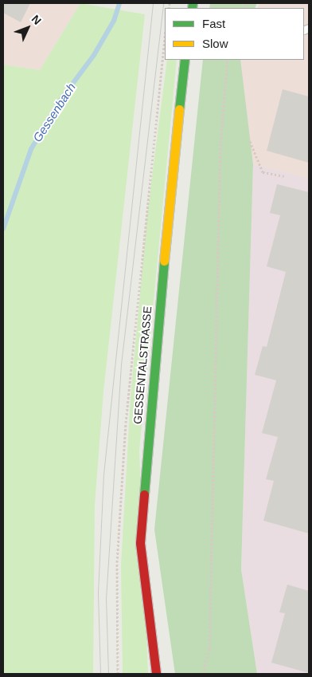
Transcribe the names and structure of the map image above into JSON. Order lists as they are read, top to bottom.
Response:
{
  "streets": {
    "main road": ["GESSENTALSTRASSE"]
  },
  "water": ["Gessenbach"],
  "legend": ["Fast", "Slow"],
  "north": "top right"
}
